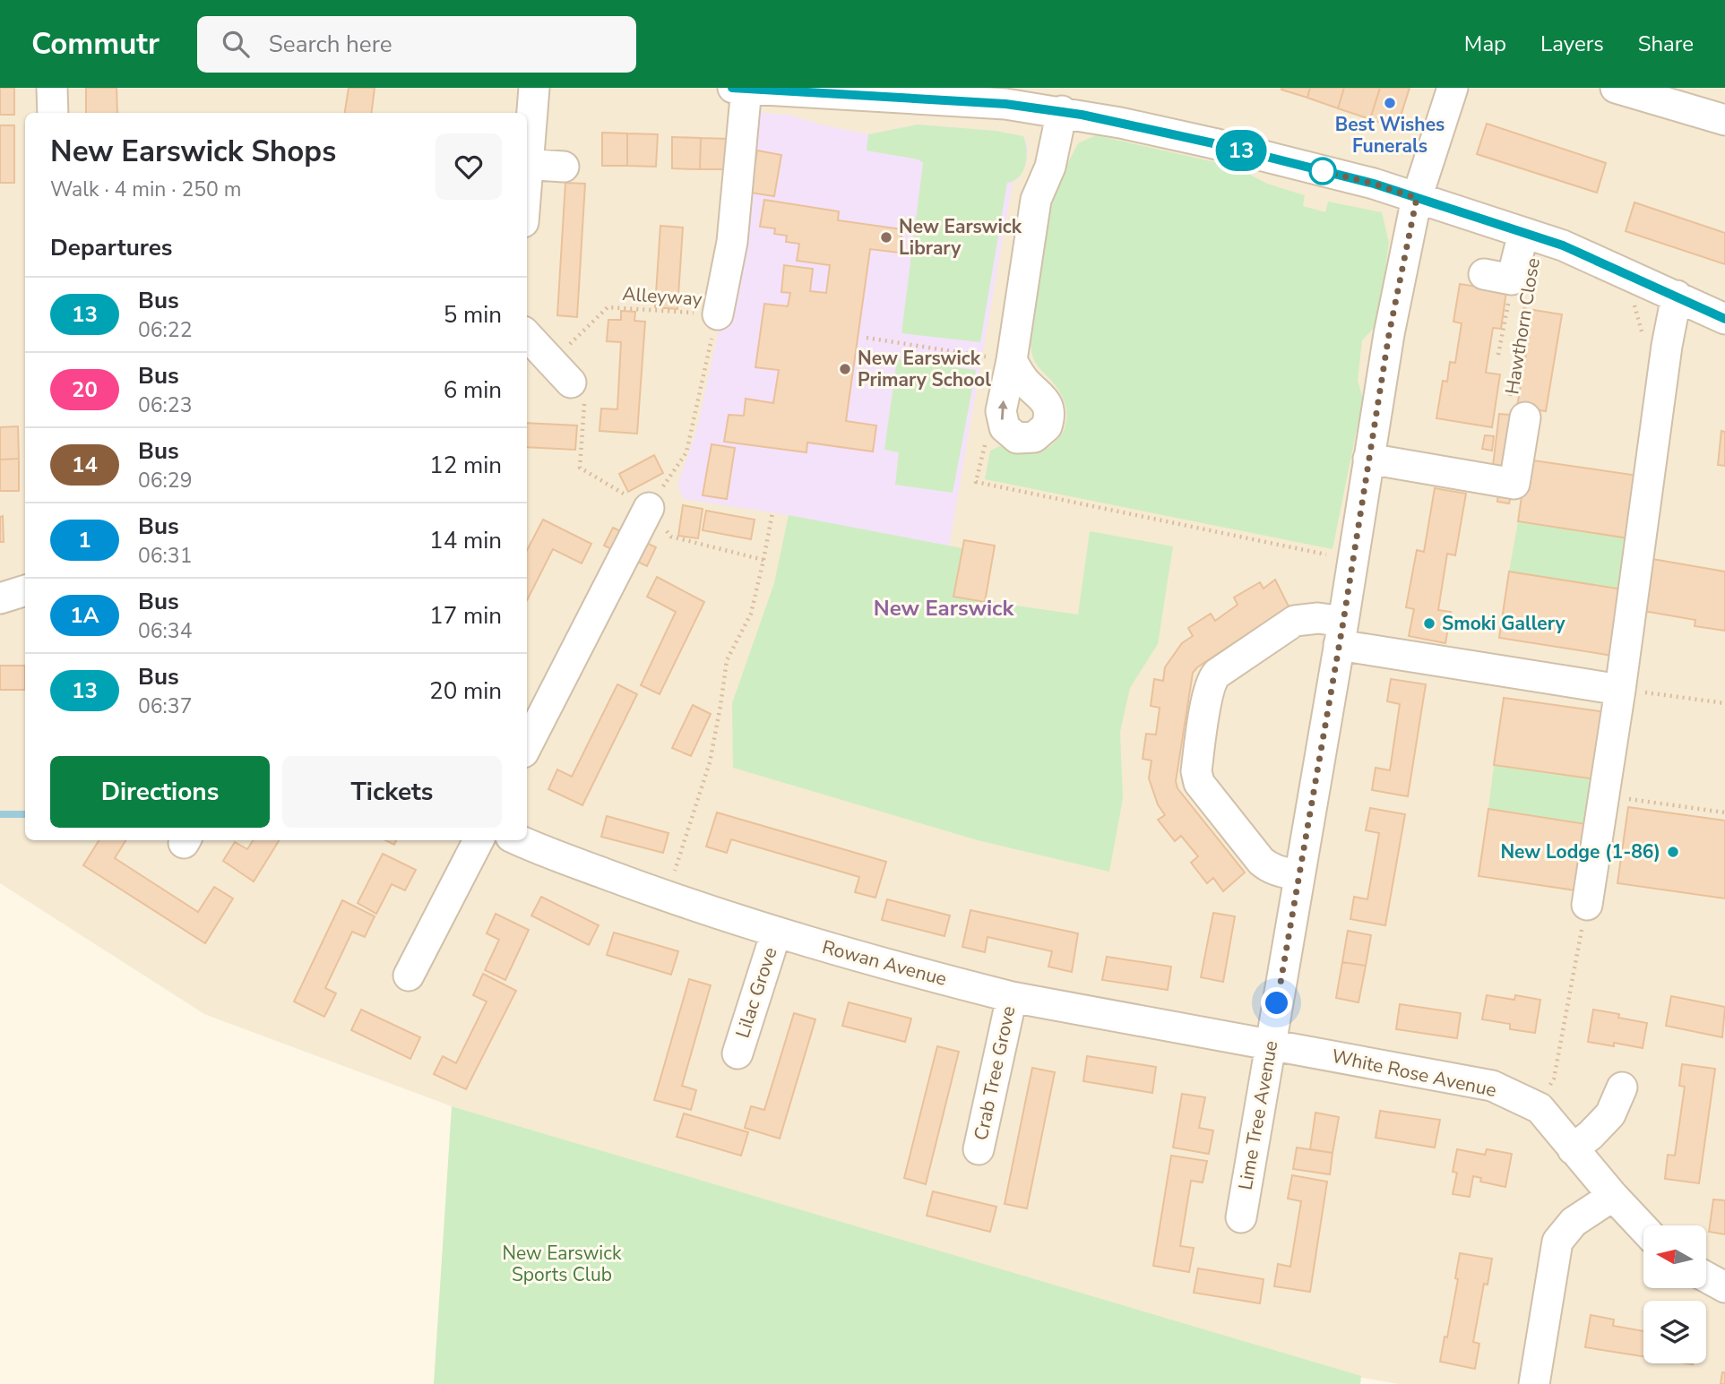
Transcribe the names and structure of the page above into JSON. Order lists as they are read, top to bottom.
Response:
{
  "streets": {
    "street": [
      "Hawthorn Close",
      "Rowan Avenue",
      "Lilac Grove",
      "Crab Tree Grove",
      "White Rose Avenue",
      "Lime Tree Avenue"
    ],
    "path": ["Alleyway"]
  },
  "crossings": [
    ["Hawthorn Close", "Lime Tree Avenue"],
    ["Rowan Avenue", "Lilac Grove"],
    ["Rowan Avenue", "Crab Tree Grove"],
    ["Rowan Avenue", "White Rose Avenue"],
    ["Rowan Avenue", "Lime Tree Avenue"],
    ["White Rose Avenue", "Lime Tree Avenue"]
  ],
  "districts": ["New Earswick"],
  "parks": ["New Earswick Sports Club"],
  "places": [
    "Best Wishes Funerals",
    "New Earswick Library",
    "New Earswick Primary School",
    "Smoki Gallery",
    "New Lodge (1-86)"
  ],
  "lines": ["bus line 13"],
  "north": "left",
  "page": {
    "header": "Commutr",
    "search": "Search here",
    "nav": ["Map", "Layers", "Share"],
    "on_map": "13",
    "heading": [
      ["New Earswick Shops", "Walk · 4 min · 250 m"],
      "Departures"
    ],
    "list": [
      {
        "mark": "13",
        "name": "Bus",
        "note": "06:22",
        "value": "5 min"
      },
      {
        "mark": "20",
        "name": "Bus",
        "note": "06:23",
        "value": "6 min"
      },
      {
        "mark": "14",
        "name": "Bus",
        "note": "06:29",
        "value": "12 min"
      },
      {
        "mark": "1",
        "name": "Bus",
        "note": "06:31",
        "value": "14 min"
      },
      {
        "mark": "1A",
        "name": "Bus",
        "note": "06:34",
        "value": "17 min"
      },
      {
        "mark": "13",
        "name": "Bus",
        "note": "06:37",
        "value": "20 min"
      }
    ],
    "buttons": ["Directions", "Tickets"]
  }
}
